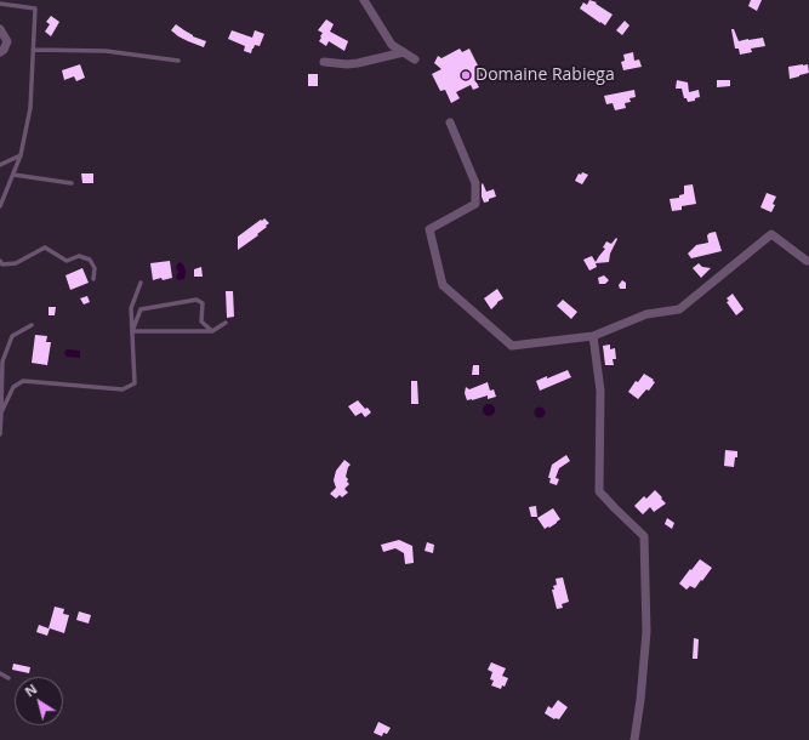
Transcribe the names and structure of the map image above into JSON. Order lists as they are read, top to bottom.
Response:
{
  "places": ["Domaine Rabiega"],
  "north": "top left"
}
